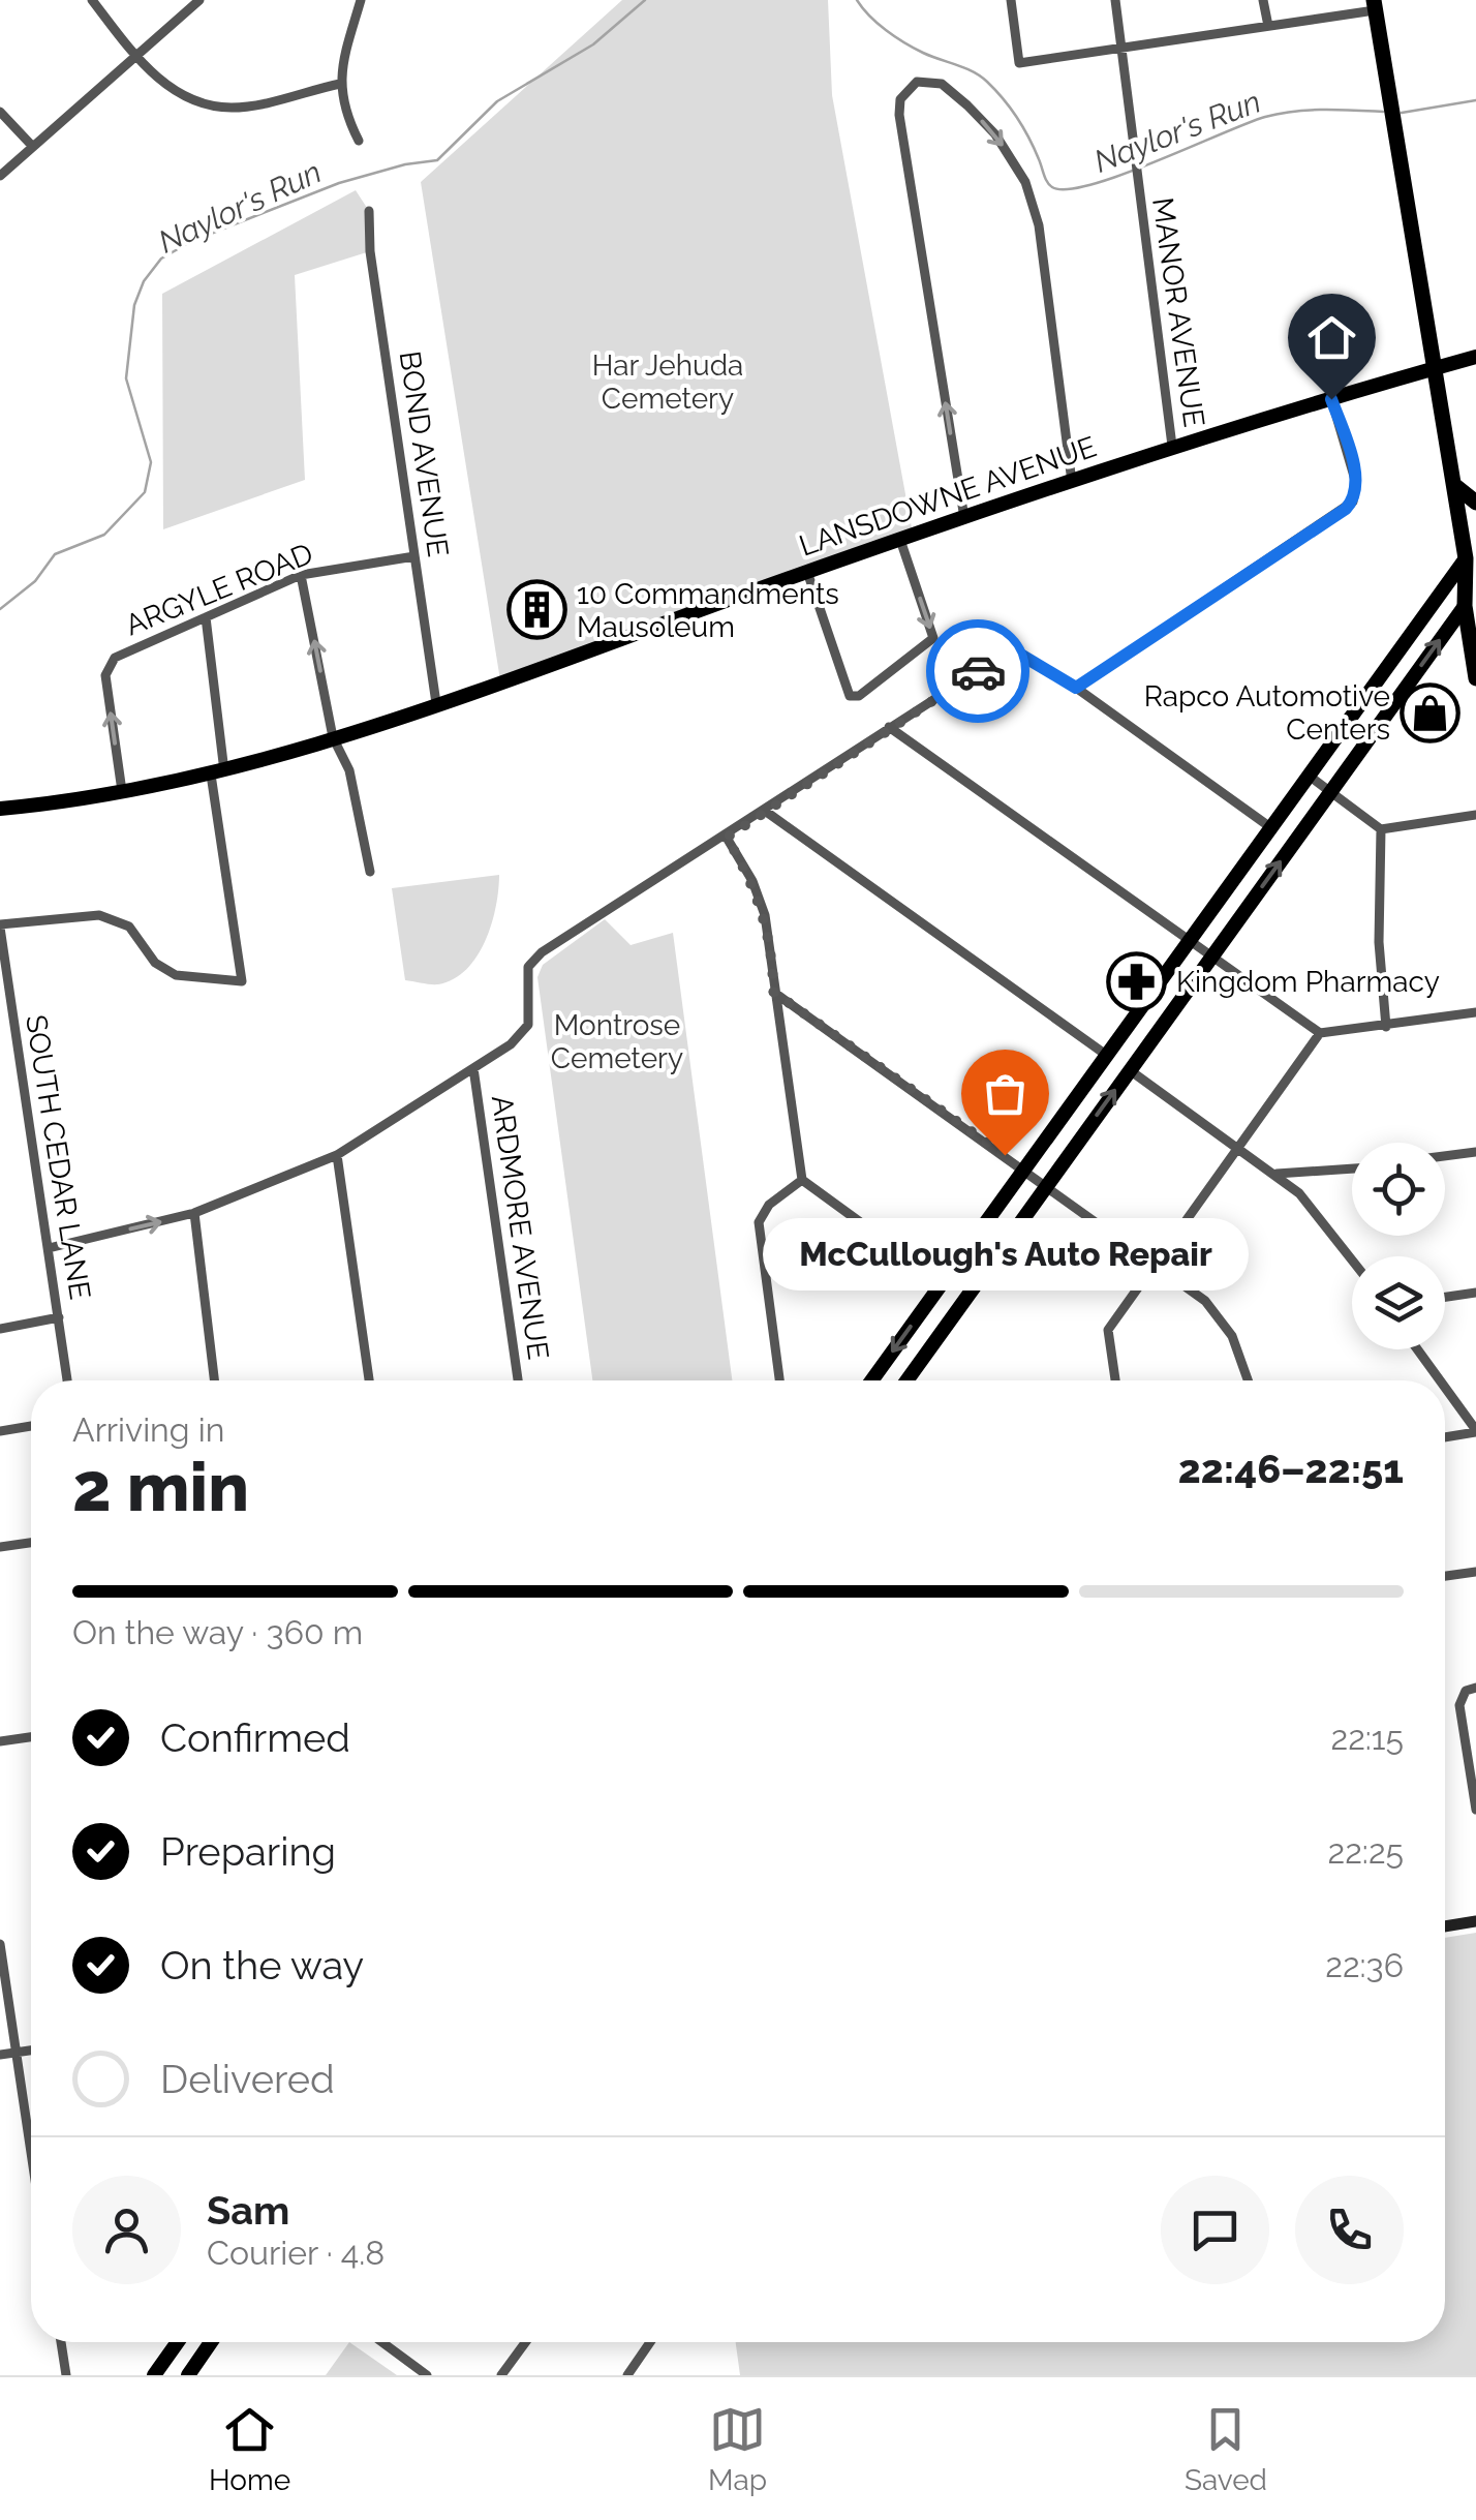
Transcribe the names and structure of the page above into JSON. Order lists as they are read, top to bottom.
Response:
{
  "streets": {
    "main road": ["LANSDOWNE AVENUE"],
    "street": [
      "MANOR AVENUE",
      "BOND AVENUE",
      "ARGYLE ROAD",
      "SOUTH CEDAR LANE",
      "ARDMORE AVENUE"
    ]
  },
  "crossings": [
    ["MANOR AVENUE", "LANSDOWNE AVENUE"],
    ["BOND AVENUE", "LANSDOWNE AVENUE"],
    ["BOND AVENUE", "ARGYLE ROAD"],
    ["LANSDOWNE AVENUE", "ARGYLE ROAD"]
  ],
  "one_way": ["ARGYLE ROAD"],
  "water": ["Naylor's Run"],
  "parks": ["Har Jehuda Cemetery", "Montrose Cemetery"],
  "places": {
    "building": ["10 Commandments Mausoleum"],
    "shop": ["Rapco Automotive Centers"],
    "pharmacy": ["Kingdom Pharmacy"],
    "other": ["McCullough's Auto Repair"]
  },
  "page": {
    "bubble": "McCullough's Auto Repair",
    "heading": ["2 min", "Arriving in", "22:46–22:51"],
    "panel": ["Sam", "Courier · 4.8"],
    "bar": "On the way · 360 m",
    "list": [
      ["Confirmed", "22:15"],
      ["Preparing", "22:25"],
      ["On the way", "22:36"],
      "Delivered"
    ],
    "tabs": ["Home", "Map", "Saved"]
  }
}
